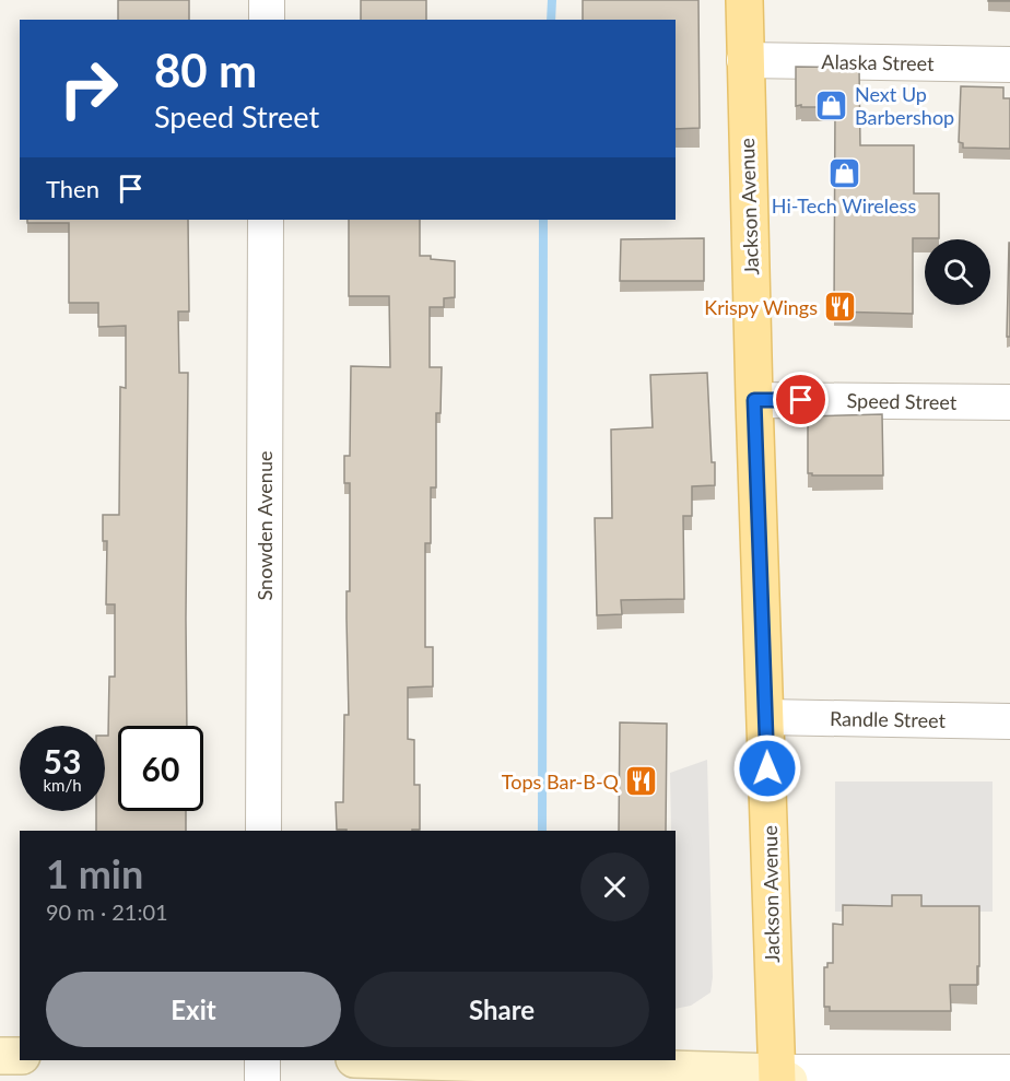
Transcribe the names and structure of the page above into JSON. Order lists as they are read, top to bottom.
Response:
{
  "streets": {
    "main road": ["Jackson Avenue"],
    "street": [
      "Alaska Street",
      "Speed Street",
      "Snowden Avenue",
      "Randle Street"
    ]
  },
  "crossings": [
    ["Alaska Street", "Jackson Avenue"],
    ["Jackson Avenue", "Speed Street"],
    ["Jackson Avenue", "Randle Street"]
  ],
  "places": {
    "shop": ["Next Up Barbershop", "Hi-Tech Wireless"],
    "restaurant": ["Krispy Wings", "Tops Bar-B-Q"]
  },
  "page": {
    "turn": ["80 m", "Speed Street"],
    "then": "Then",
    "speed": "53 km/h",
    "limit": "60",
    "heading": ["1 min", "90 m · 21:01"],
    "buttons": ["Exit", "Share"]
  }
}
